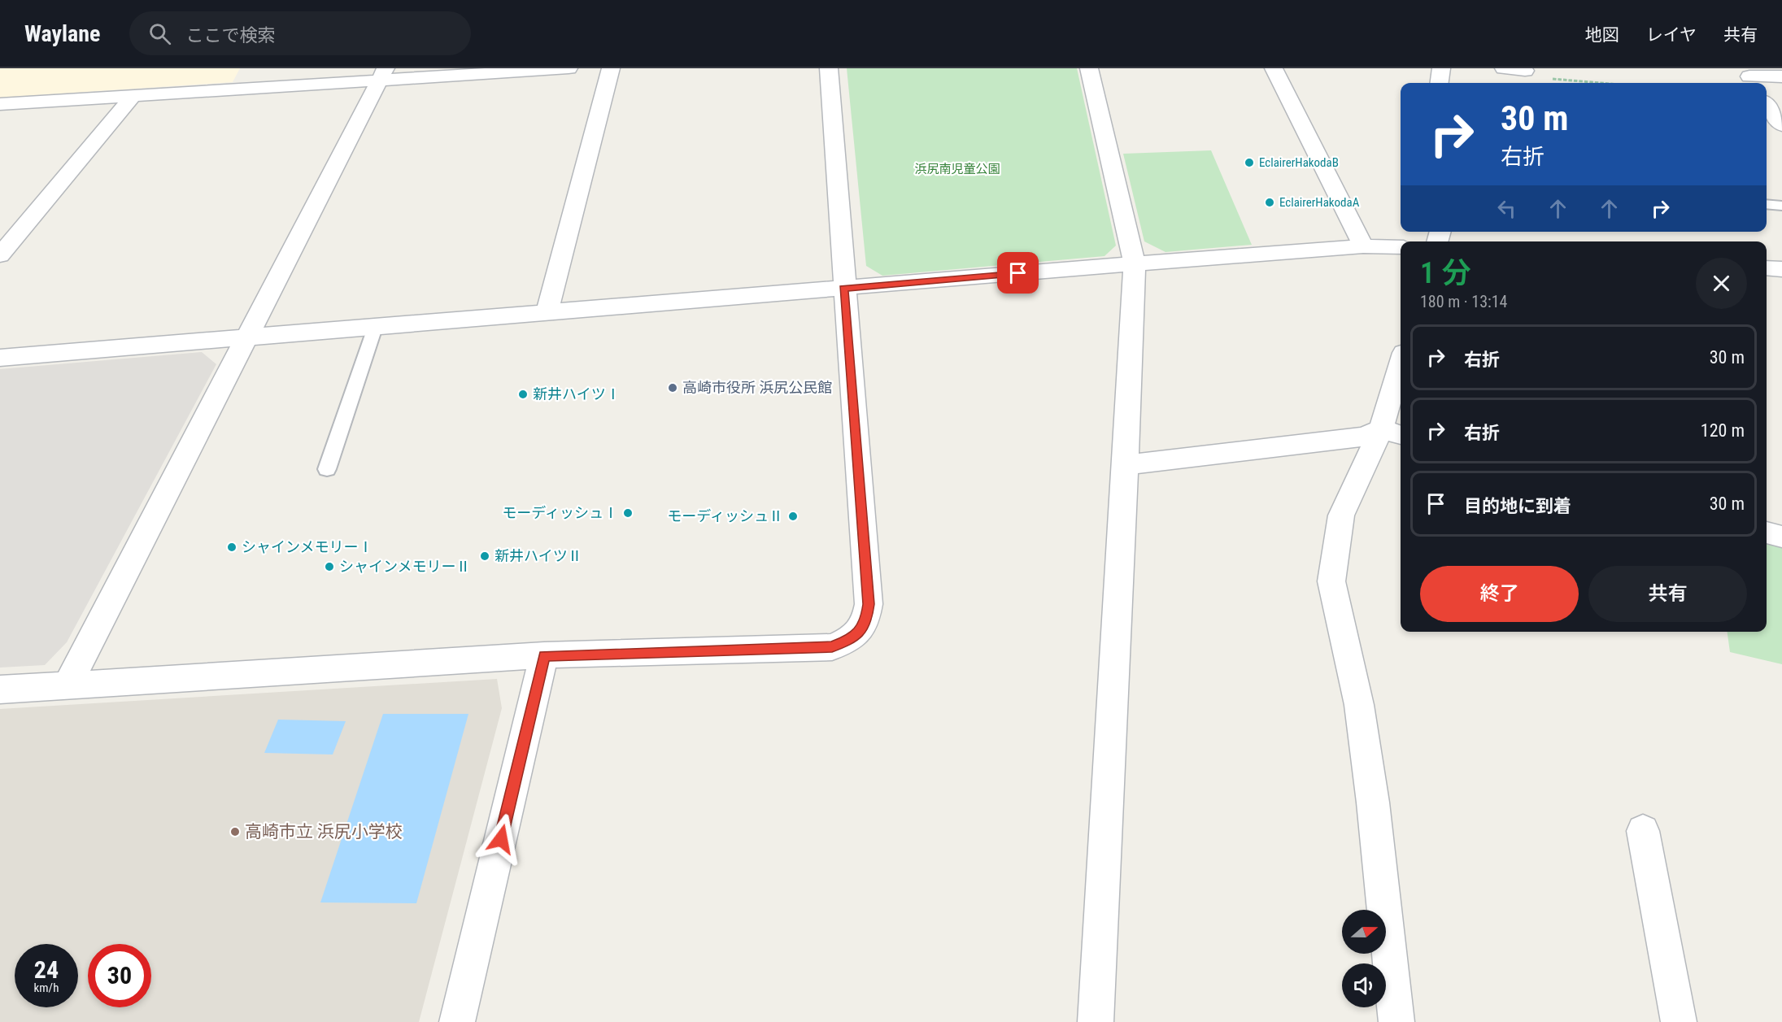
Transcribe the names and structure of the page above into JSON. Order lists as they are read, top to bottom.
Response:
{
  "parks": ["浜尻南児童公園"],
  "places": [
    "EclairerHakodaB",
    "EclairerHakodaA",
    "高崎市役所 浜尻公民館",
    "新井ハイツⅠ",
    "モーディッシュⅠ",
    "モーディッシュⅡ",
    "シャインメモリーⅠ",
    "新井ハイツⅡ",
    "シャインメモリーⅡ",
    "高崎市立 浜尻小学校"
  ],
  "north": "right",
  "page": {
    "header": "Waylane",
    "search": "ここで検索",
    "nav": ["地図", "レイヤ", "共有"],
    "turn": ["30 m", "右折"],
    "heading": ["1 分", "180 m · 13:14"],
    "list": [
      {
        "name": "右折",
        "value": "30 m"
      },
      {
        "name": "右折",
        "value": "120 m"
      },
      {
        "name": "目的地に到着",
        "value": "30 m"
      }
    ],
    "buttons": ["終了", "共有"],
    "speed": "24 km/h",
    "limit": "30"
  }
}
